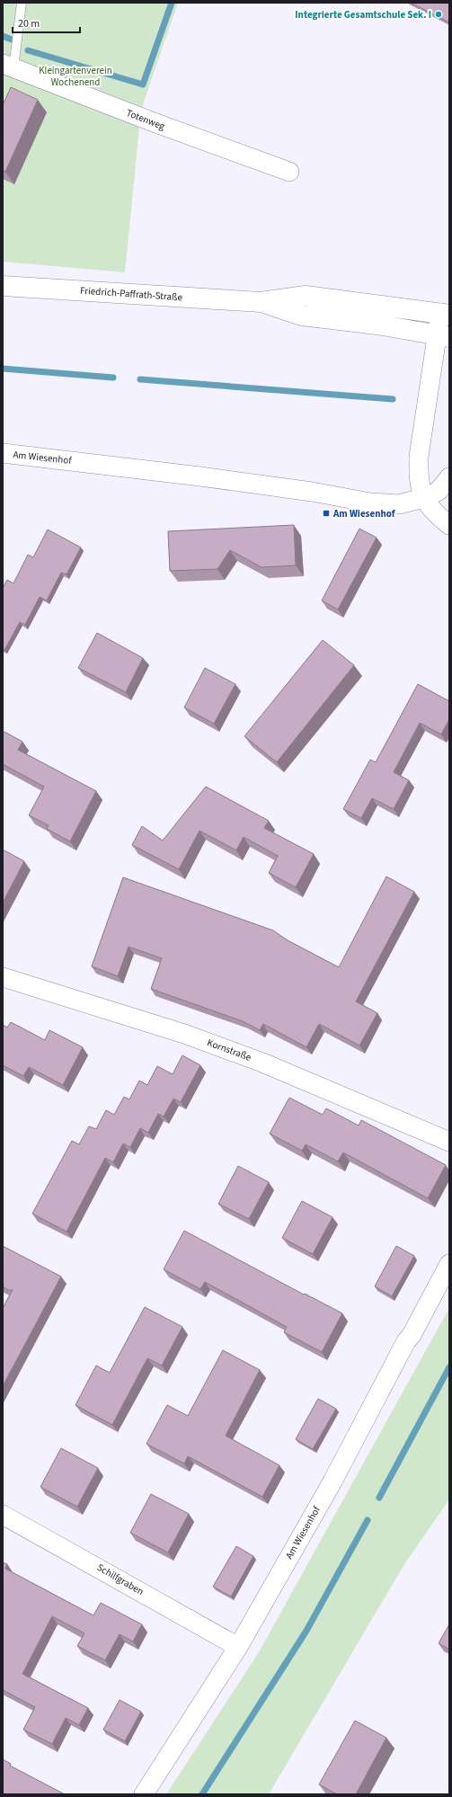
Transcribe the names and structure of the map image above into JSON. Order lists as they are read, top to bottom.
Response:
{
  "streets": {
    "main road": ["Friedrich-Paffrath-Straße"],
    "street": [
      "Totenweg",
      "Am Wiesenhof",
      "Kornstraße",
      "Schilfgraben"
    ]
  },
  "crossings": [
    ["Am Wiesenhof", "Schilfgraben"]
  ],
  "parks": ["Kleingartenverein Wochenend"],
  "places": {
    "other": ["Integrierte Gesamtschule Sek. I"],
    "transit": ["Am Wiesenhof"]
  },
  "scale_bar": "20 m"
}
